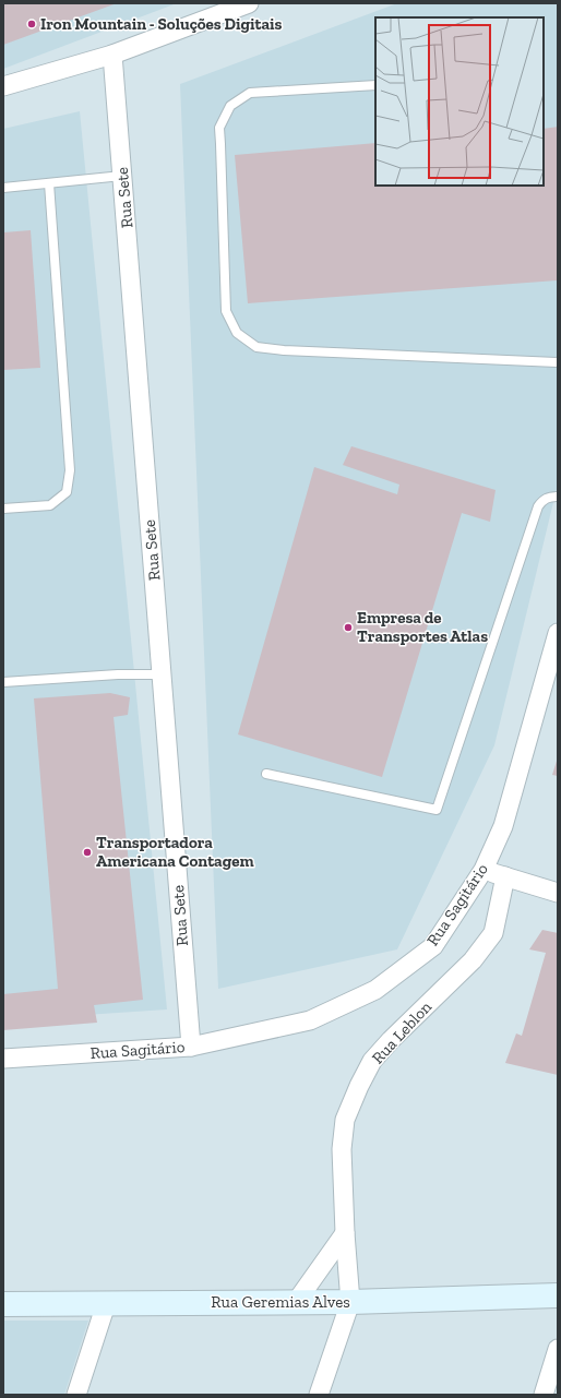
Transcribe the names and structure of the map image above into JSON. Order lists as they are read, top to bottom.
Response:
{
  "streets": {
    "street": [
      "Rua Sete",
      "Rua Sagitário",
      "Rua Leblon",
      "Rua Geremias Alves"
    ]
  },
  "crossings": [
    ["Rua Sete", "Rua Sagitário"],
    ["Rua Leblon", "Rua Geremias Alves"]
  ],
  "places": ["Iron Mountain - Soluções Digitais", "Empresa de Transportes Atlas", "Transportadora Americana Contagem"]
}
